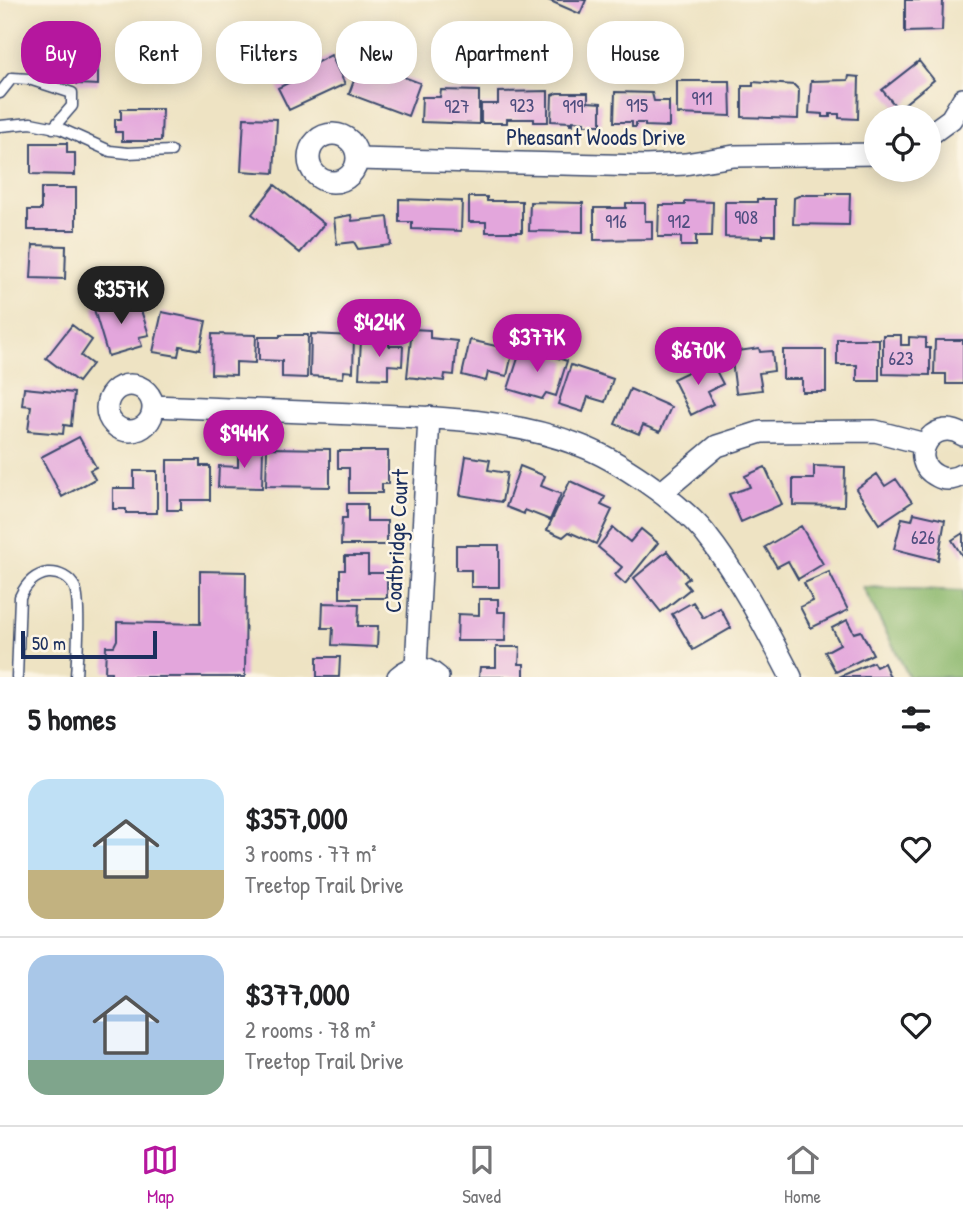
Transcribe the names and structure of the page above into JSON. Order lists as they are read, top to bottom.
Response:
{
  "streets": {
    "street": ["Pheasant Woods Drive", "Coatbridge Court"]
  },
  "house_numbers": [
    "911",
    "923",
    "915",
    "927",
    "919",
    "908",
    "916",
    "912",
    "623",
    "626"
  ],
  "scale_bar": "50 m",
  "page": {
    "chip": [
      "Buy",
      "Rent",
      "Filters",
      "New",
      "Apartment",
      "House"
    ],
    "price": [
      "$357K",
      "$424K",
      "$377K",
      "$670K",
      "$944K"
    ],
    "scale": "50 m",
    "heading": "5 homes",
    "list": [
      {
        "name": "$357,000",
        "note": "3 rooms · 77 m² · Treetop Trail Drive"
      },
      {
        "name": "$377,000",
        "note": "2 rooms · 78 m² · Treetop Trail Drive"
      }
    ],
    "tabs": ["Map", "Saved", "Home"]
  }
}
